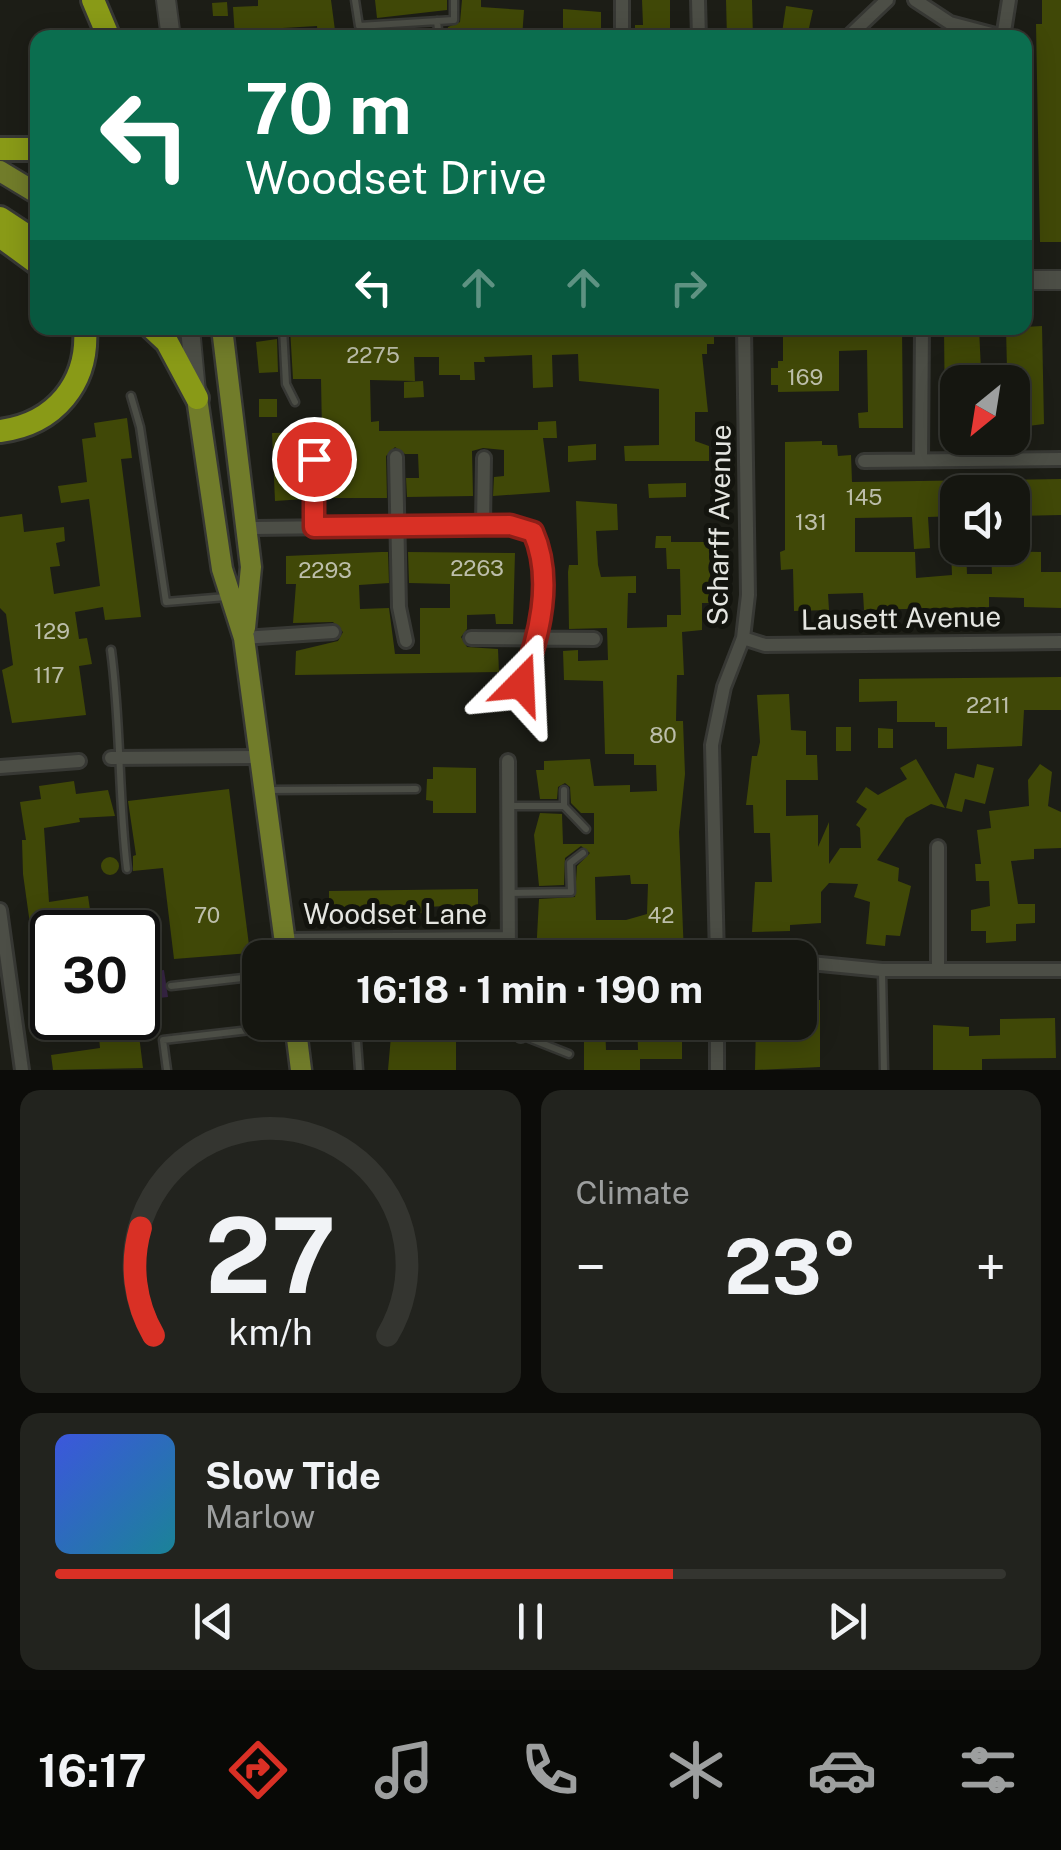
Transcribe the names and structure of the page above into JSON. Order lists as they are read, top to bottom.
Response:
{
  "streets": {
    "street": ["Scharff Avenue", "Lausett Avenue", "Woodset Lane"]
  },
  "crossings": [
    ["Scharff Avenue", "Lausett Avenue"]
  ],
  "house_numbers": [
    "2275",
    "169",
    "145",
    "131",
    "2263",
    "2293",
    "129",
    "117",
    "2211",
    "80",
    "70",
    "42"
  ],
  "north": "bottom left",
  "page": {
    "turn": ["70 m", "Woodset Drive"],
    "limit": "30",
    "trip": "16:18 · 1 min · 190 m",
    "tile": "Climate",
    "heat": ["−", "23°", "+"],
    "song": ["Slow Tide", "Marlow"],
    "tabs": "16:17",
    "gauge": ["27", "km/h"]
  }
}
